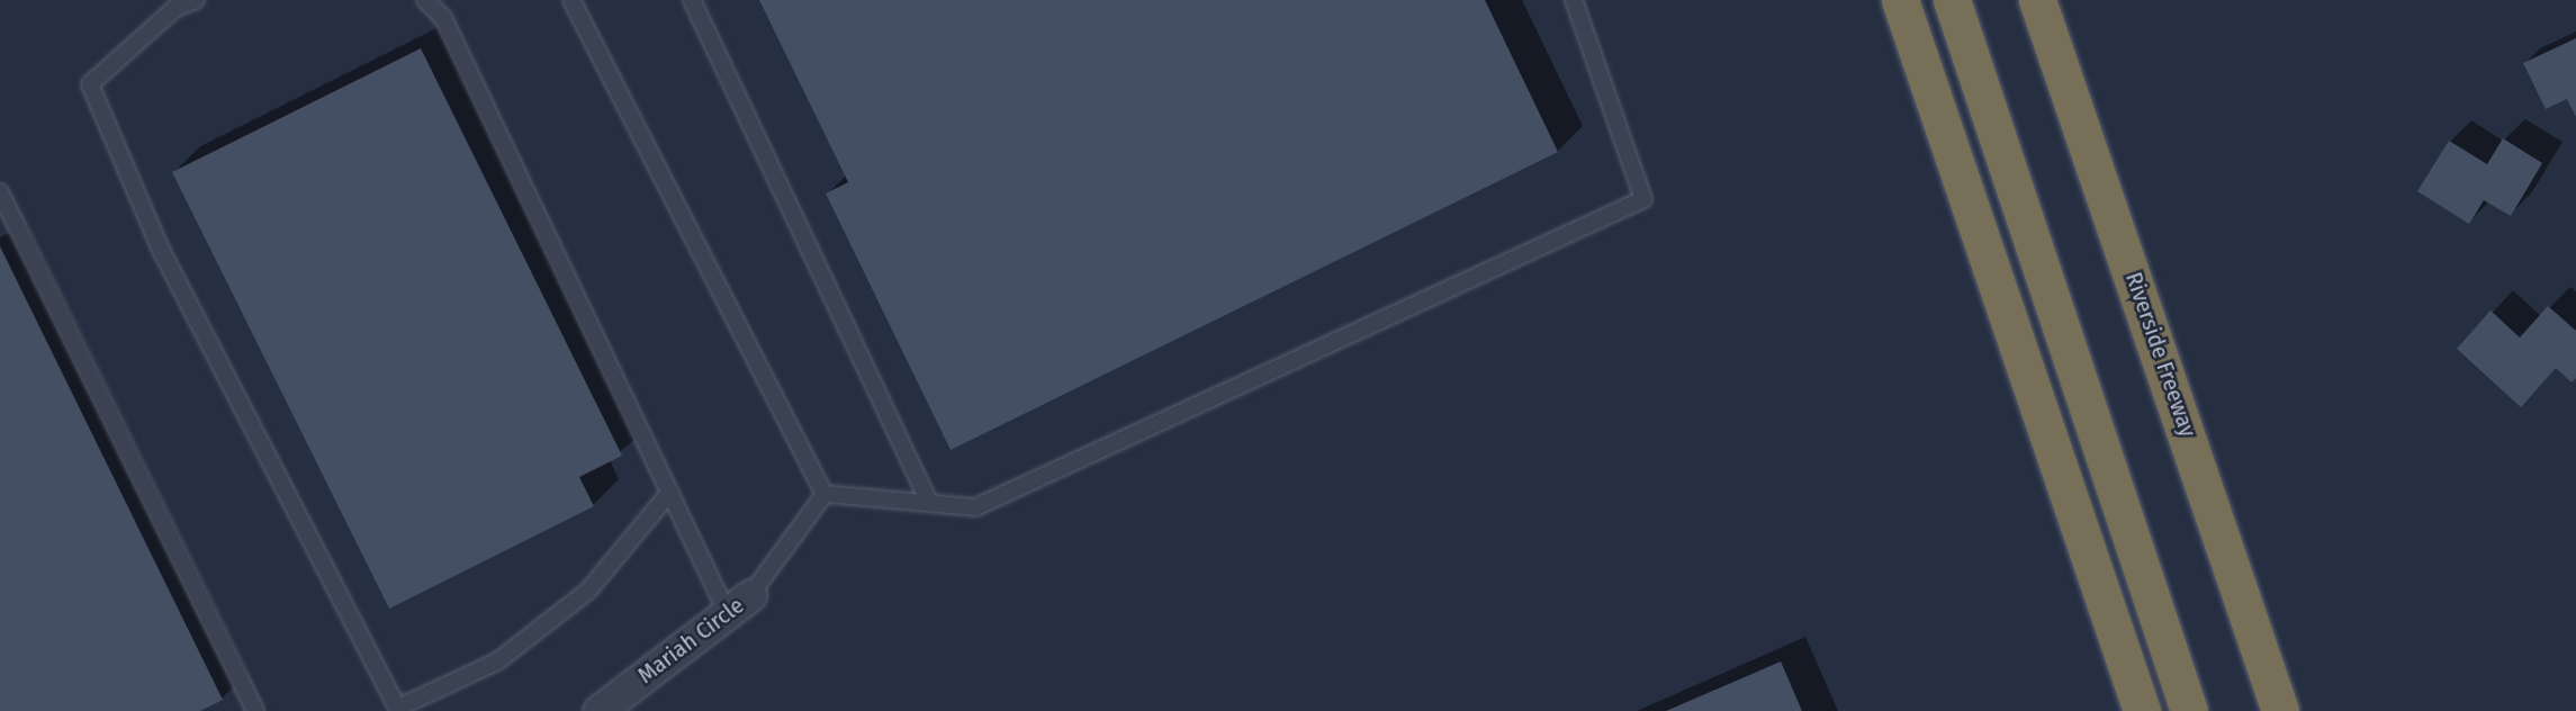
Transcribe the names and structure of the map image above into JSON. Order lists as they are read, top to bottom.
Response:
{
  "streets": {
    "highway": ["Riverside Freeway"],
    "street": ["Mariah Circle"]
  }
}
